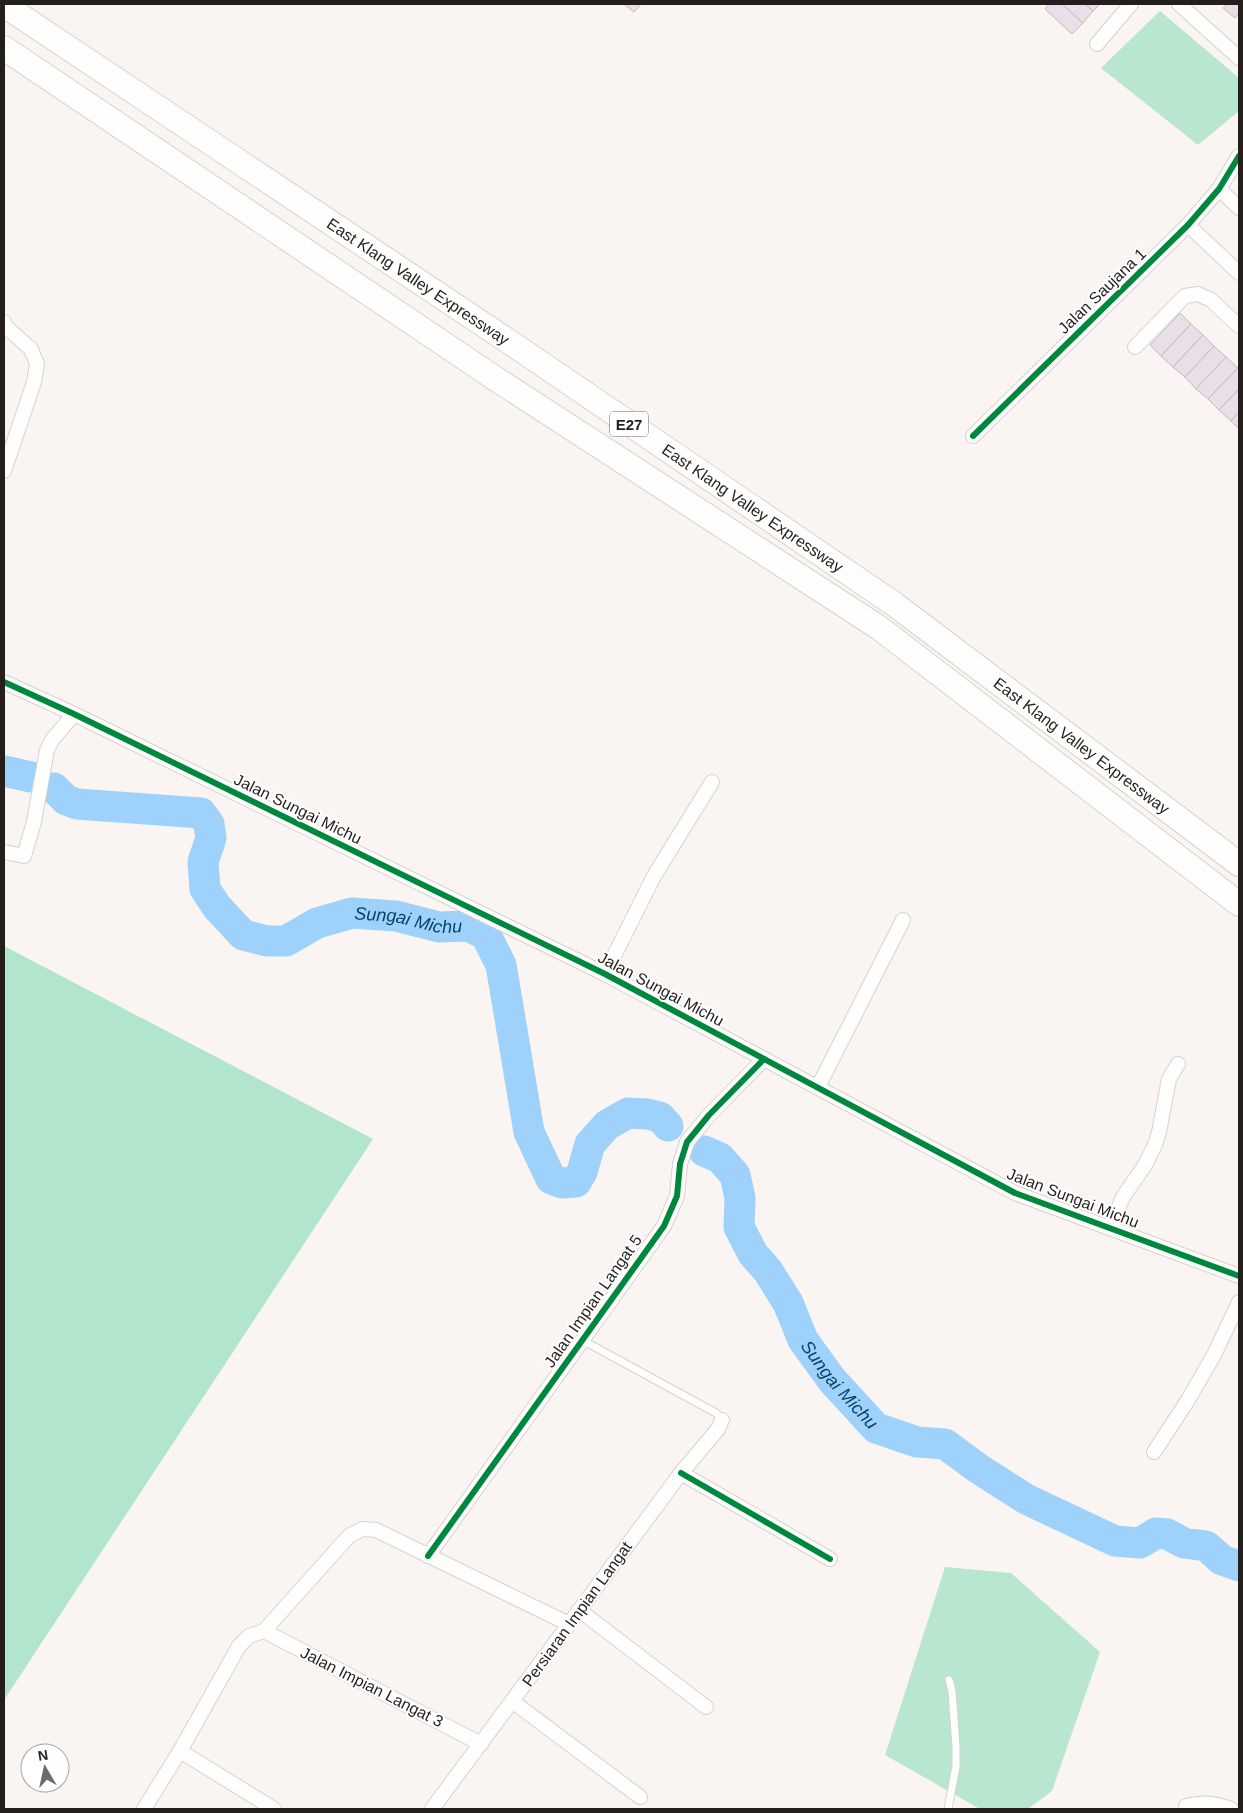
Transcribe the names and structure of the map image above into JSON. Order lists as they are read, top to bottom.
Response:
{
  "streets": {
    "highway": ["East Klang Valley Expressway", "E27"],
    "street": [
      "Jalan Saujana 1",
      "Jalan Sungai Michu",
      "Jalan Impian Langat 5",
      "Persiaran Impian Langat",
      "Jalan Impian Langat 3"
    ]
  },
  "crossings": [
    ["Jalan Sungai Michu", "Jalan Impian Langat 5"],
    ["Persiaran Impian Langat", "Jalan Impian Langat 3"]
  ],
  "water": ["Sungai Michu"],
  "north": "top"
}
